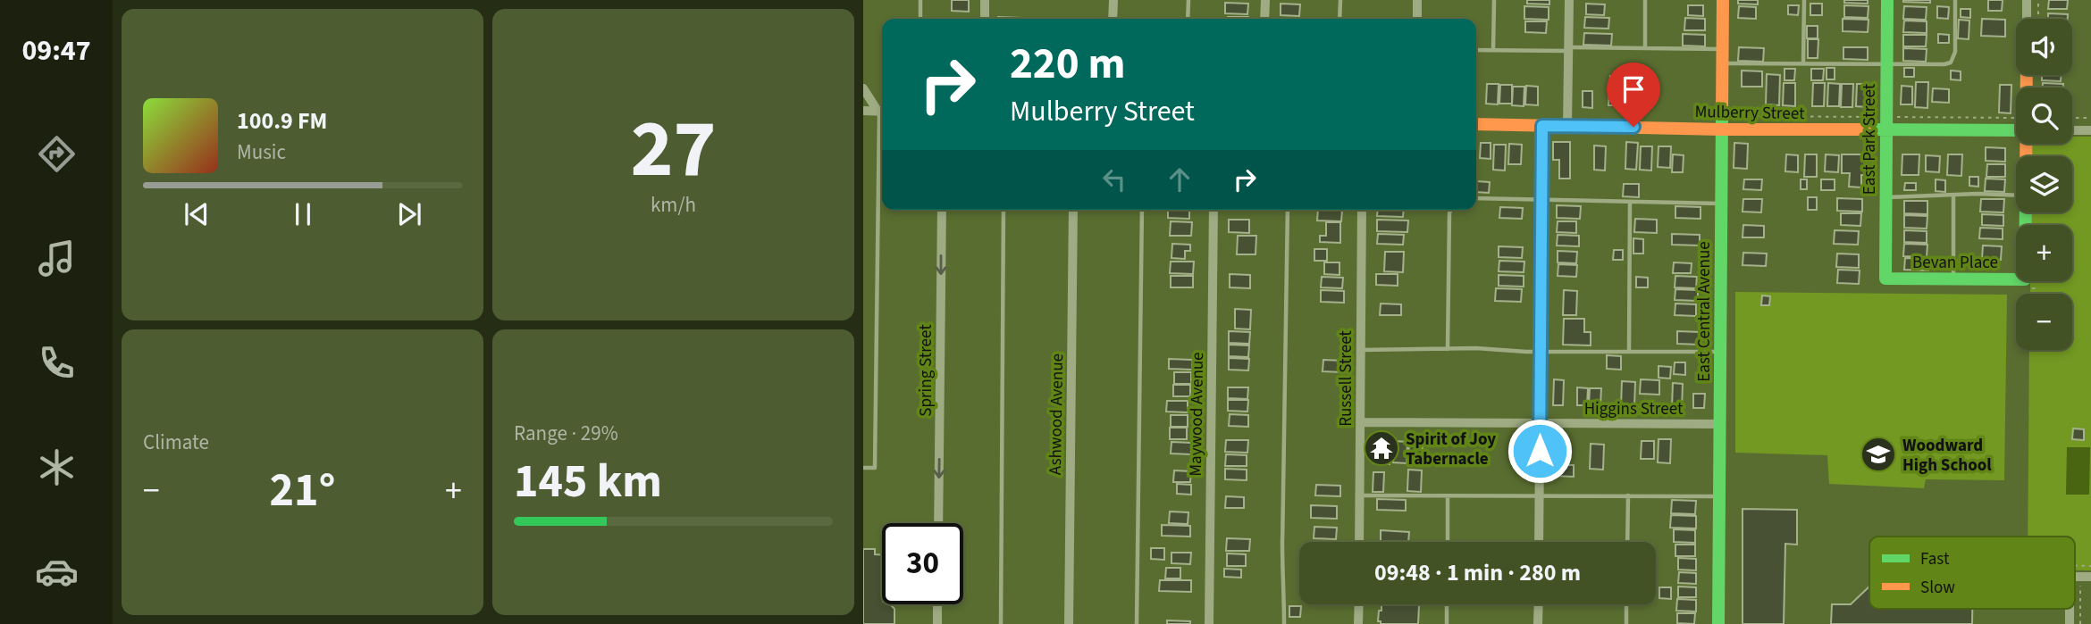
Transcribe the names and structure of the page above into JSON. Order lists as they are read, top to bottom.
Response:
{
  "streets": {
    "street": [
      "Mulberry Street",
      "East Park Street",
      "Bevan Place",
      "East Central Avenue",
      "Spring Street",
      "Russell Street",
      "Higgins Street",
      "Ashwood Avenue",
      "Maywood Avenue"
    ]
  },
  "crossings": [
    ["Mulberry Street", "East Park Street"],
    ["Mulberry Street", "East Central Avenue"],
    ["East Park Street", "Bevan Place"],
    ["East Central Avenue", "Higgins Street"],
    ["Russell Street", "Higgins Street"]
  ],
  "one_way": ["Spring Street"],
  "places": {
    "temple": ["Spirit of Joy Tabernacle"],
    "school or university": ["Woodward High School"]
  },
  "legend": ["Fast", "Slow"],
  "page": {
    "tabs": "09:47",
    "tile": [
      ["27", "km/h"],
      "Climate",
      ["Range · 29%", "145 km"]
    ],
    "map_buttons": ["+", "−"],
    "turn": ["220 m", "Mulberry Street"],
    "song": ["100.9 FM", "Music"],
    "heat": ["−", "21°", "+"],
    "limit": "30",
    "trip": "09:48 · 1 min · 280 m"
  }
}
